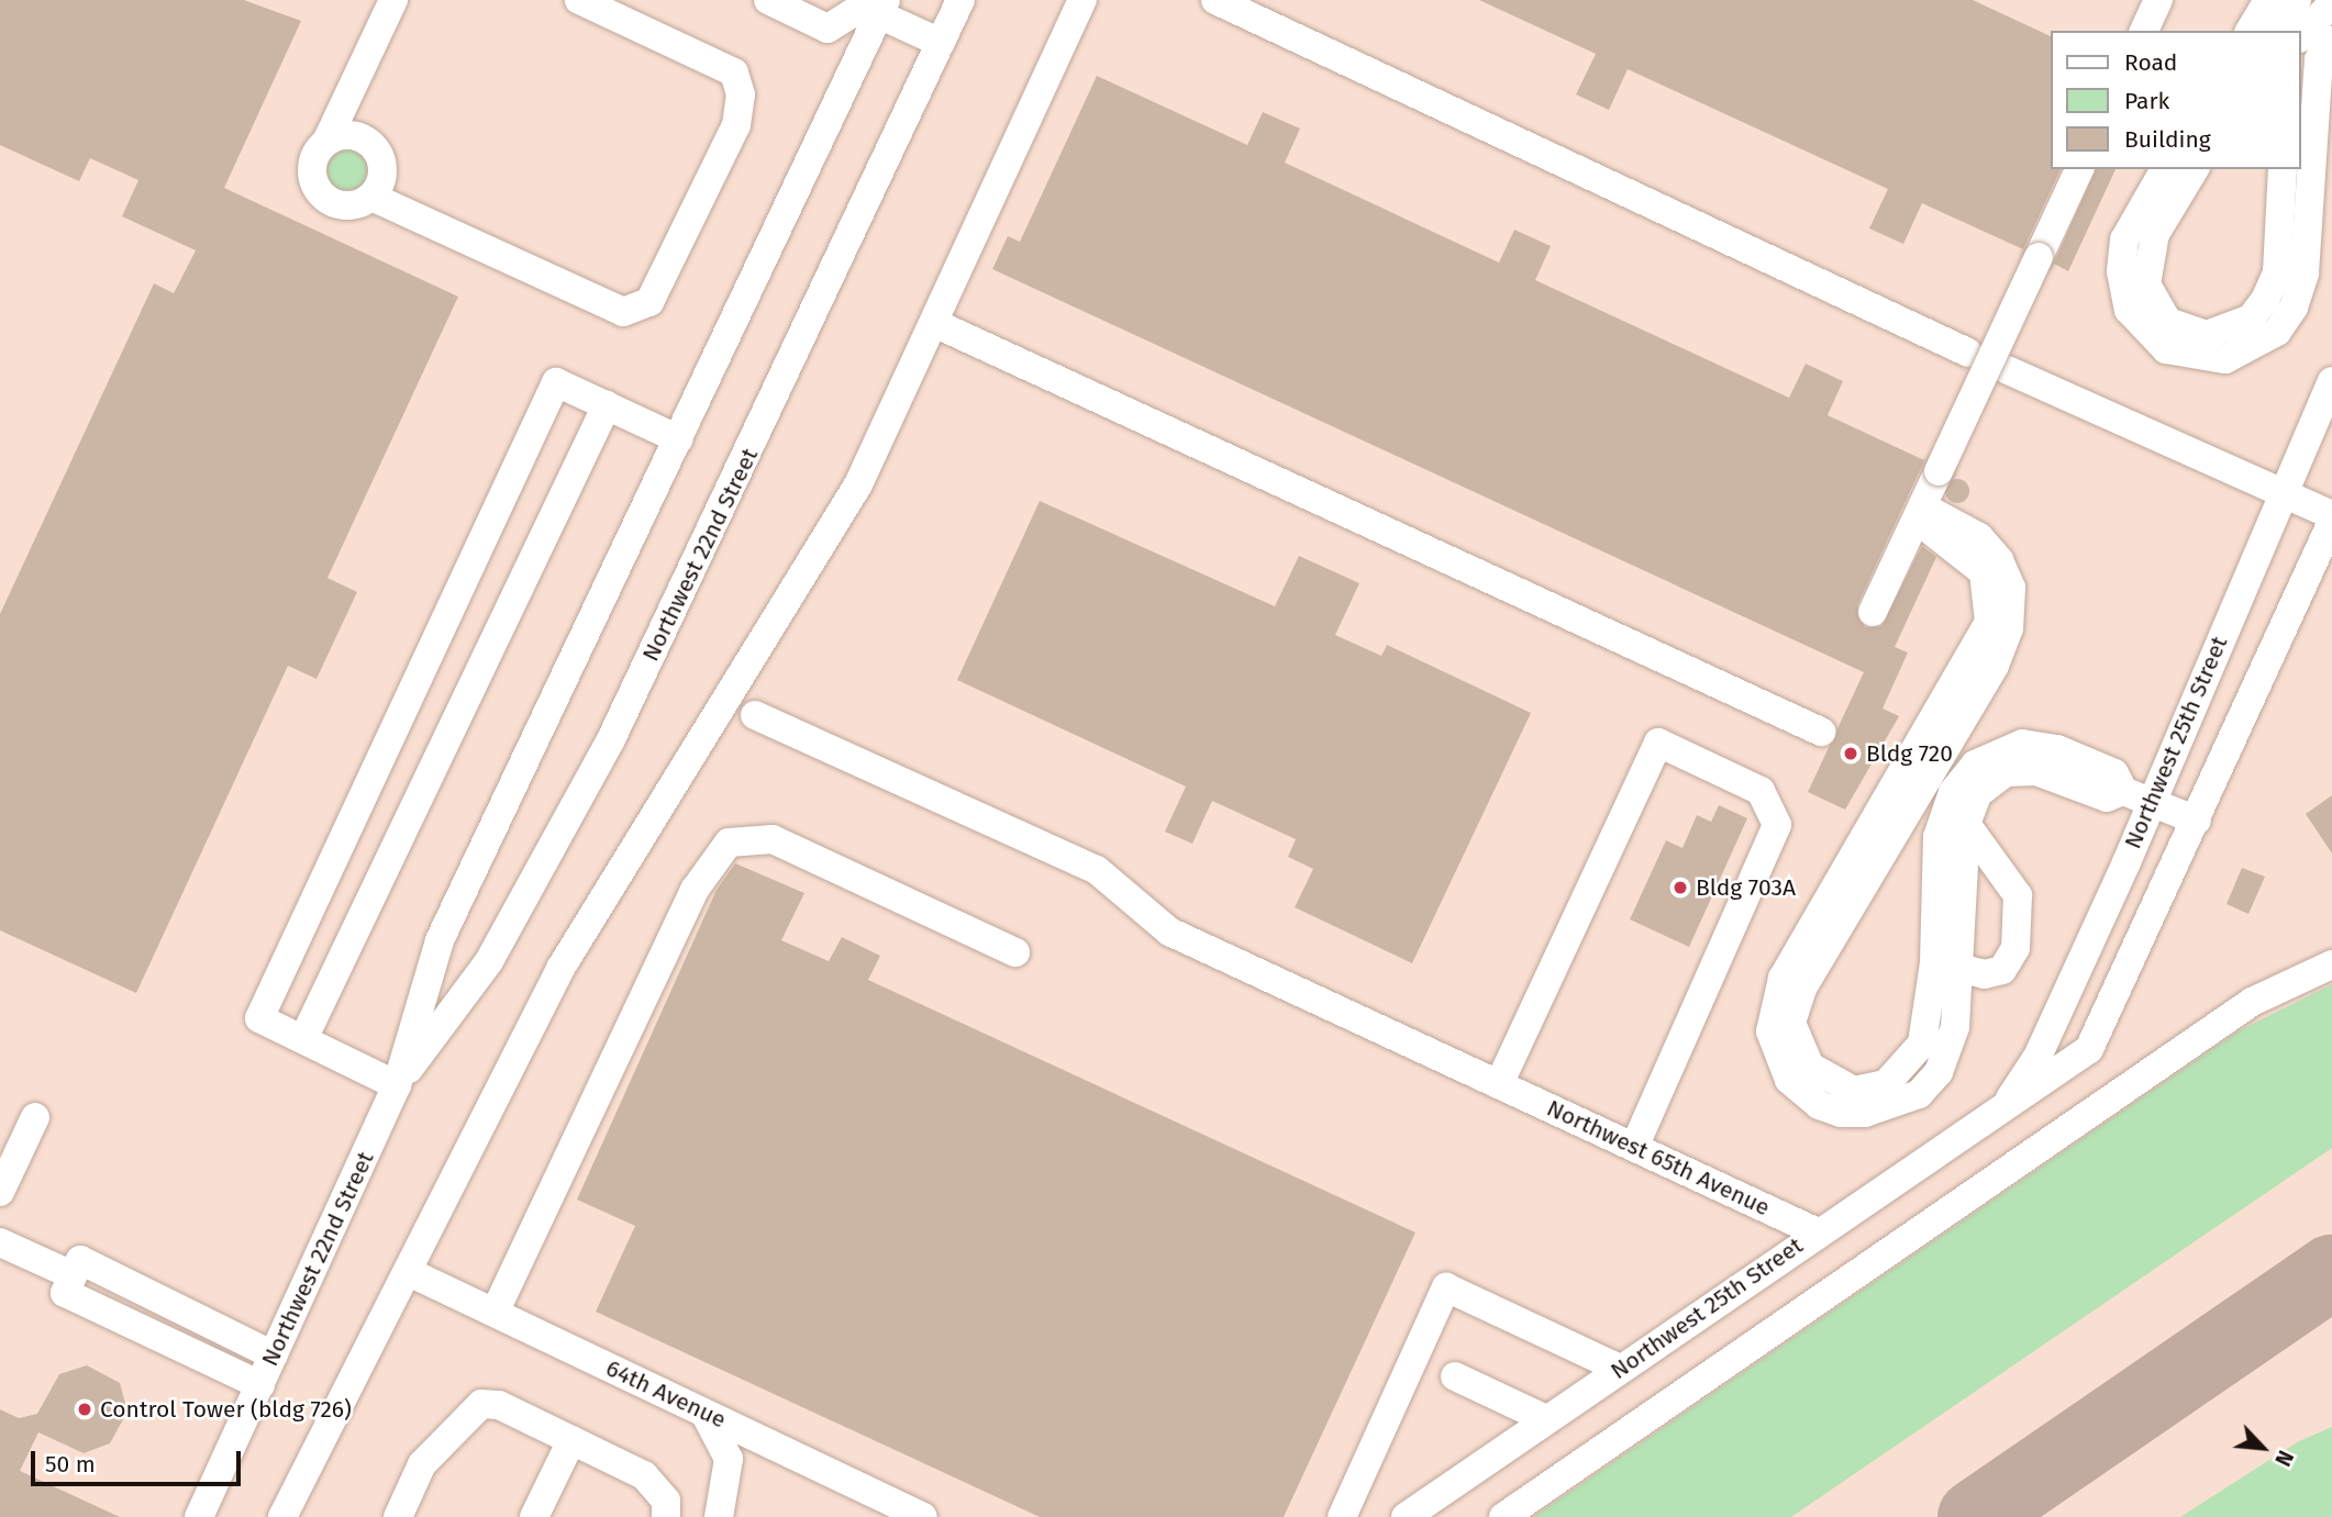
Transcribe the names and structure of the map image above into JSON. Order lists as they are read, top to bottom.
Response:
{
  "streets": {
    "street": [
      "Northwest 22nd Street",
      "Northwest 25th Street",
      "Northwest 65th Avenue",
      "64th Avenue"
    ]
  },
  "crossings": [
    ["Northwest 25th Street", "Northwest 65th Avenue"]
  ],
  "places": ["Bldg 720", "Bldg 703A", "Control Tower (bldg 726)"],
  "legend": ["Road", "Park", "Building"],
  "scale_bar": "50 m",
  "north": "bottom right"
}
